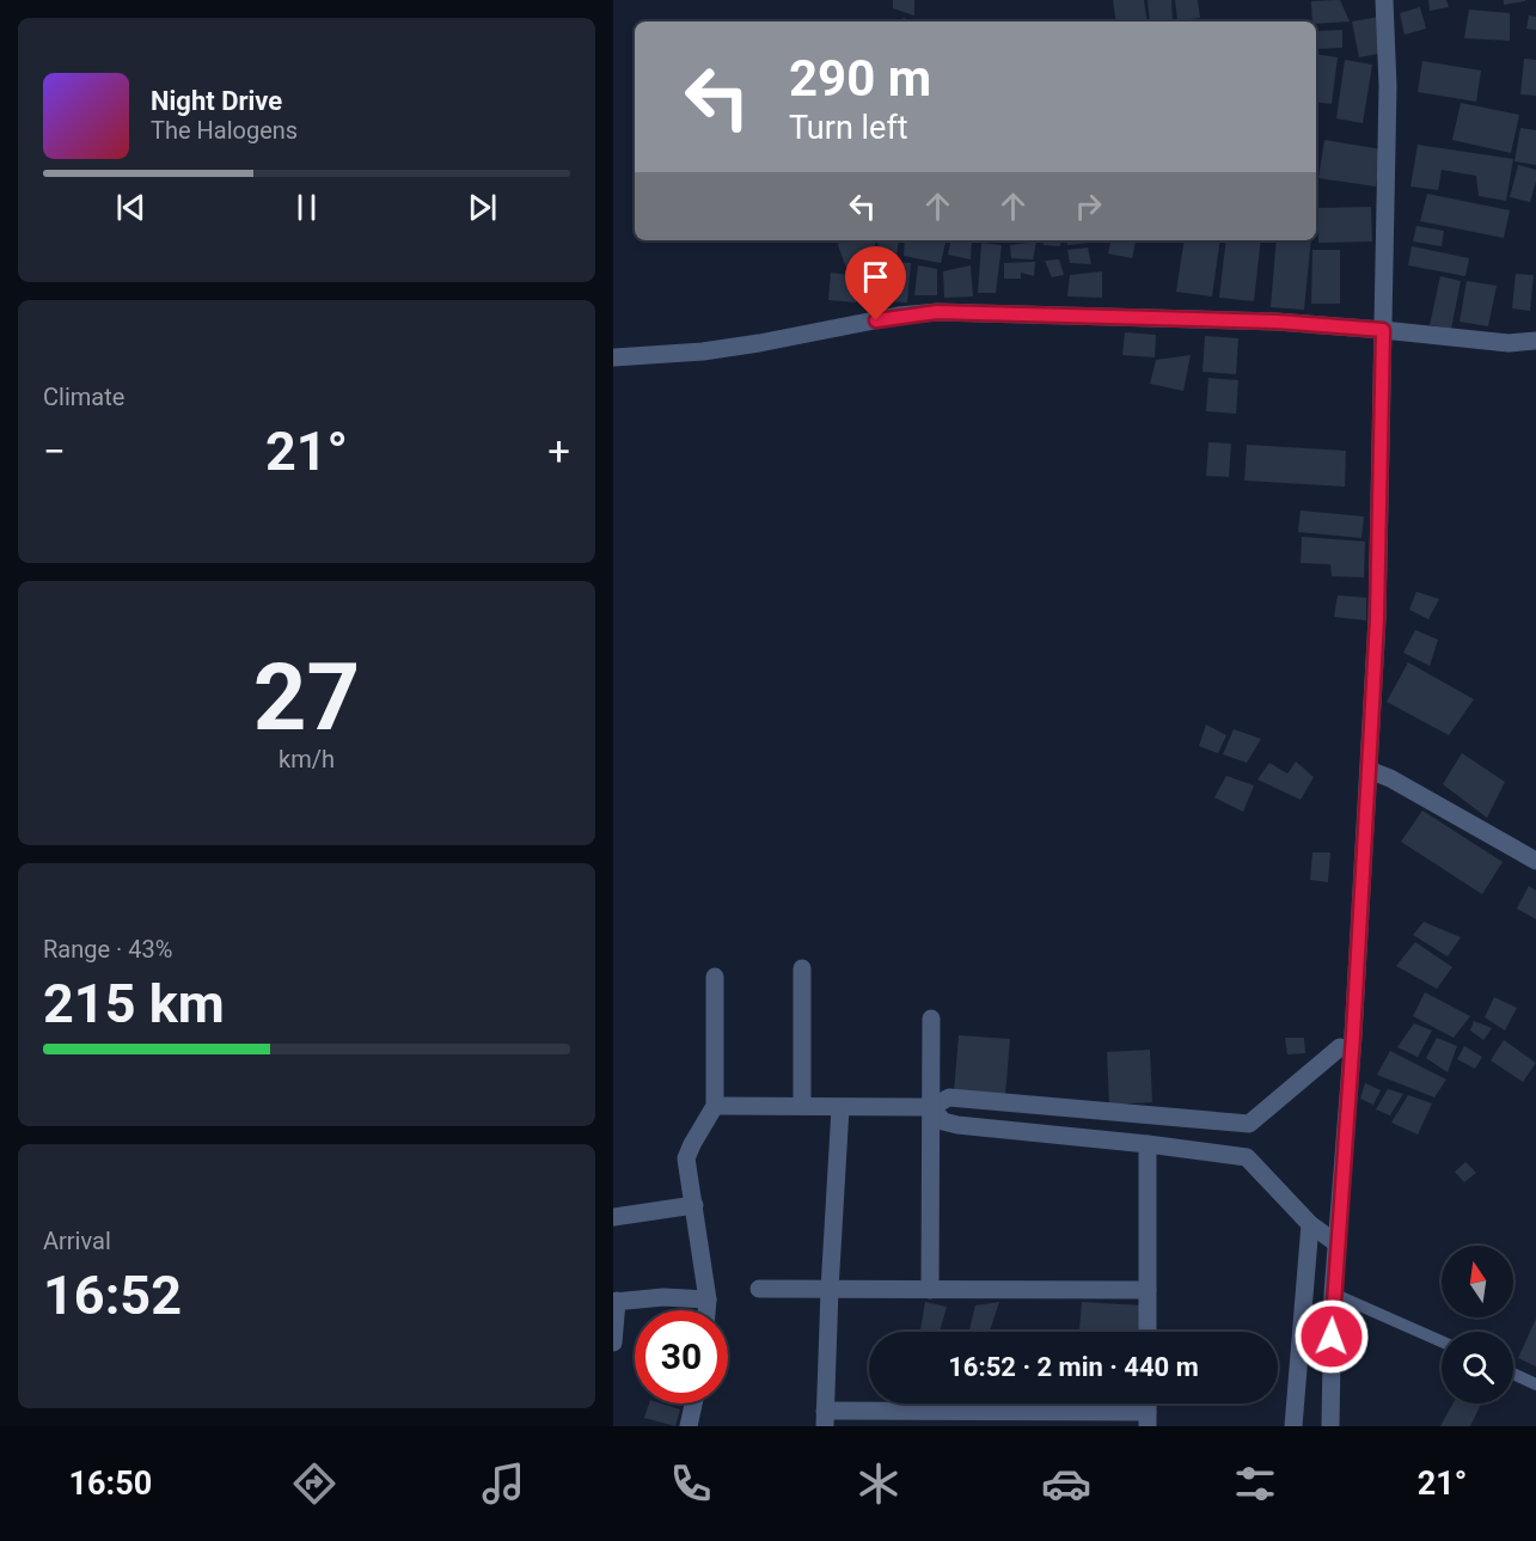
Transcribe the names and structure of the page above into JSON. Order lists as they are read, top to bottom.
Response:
{
  "north": "top",
  "page": {
    "turn": ["290 m", "Turn left"],
    "song": ["Night Drive", "The Halogens"],
    "tile": [
      "Climate",
      ["27", "km/h"],
      ["Range · 43%", "215 km"],
      ["Arrival", "16:52"]
    ],
    "heat": ["−", "21°", "+"],
    "limit": "30",
    "trip": "16:52 · 2 min · 440 m",
    "tabs": ["16:50", "21°"]
  }
}
